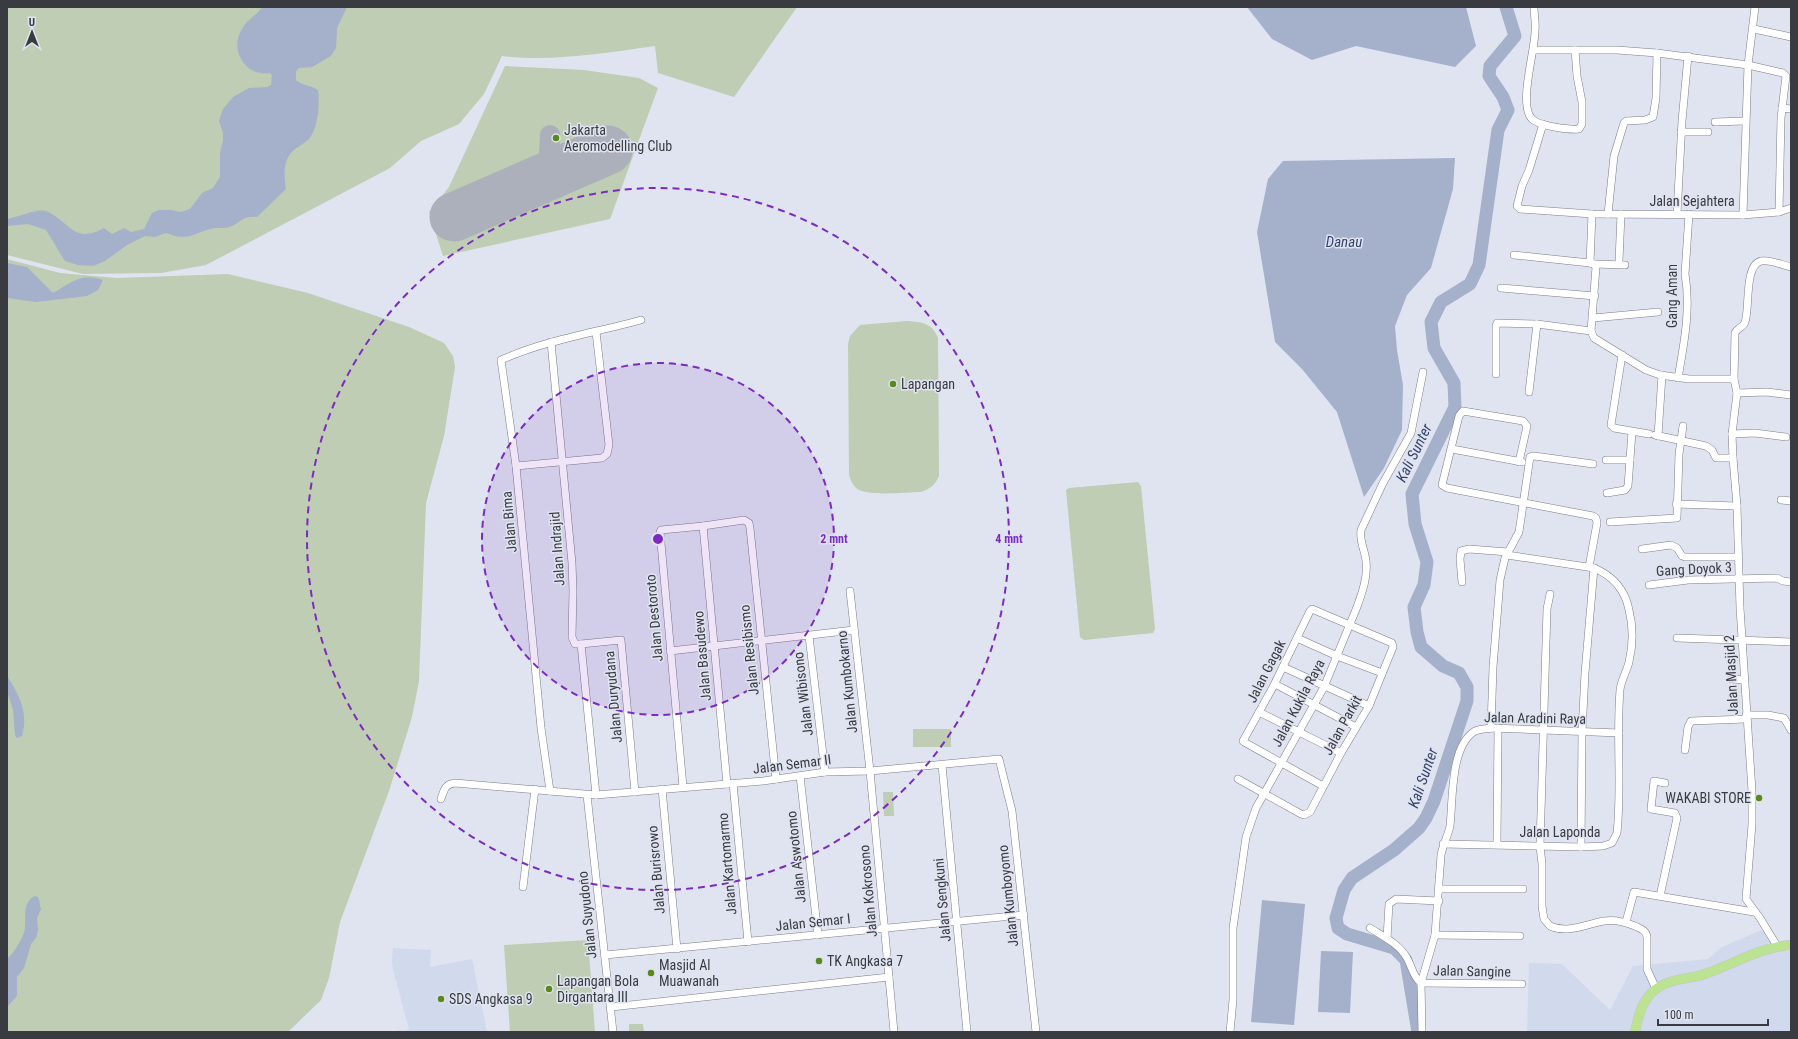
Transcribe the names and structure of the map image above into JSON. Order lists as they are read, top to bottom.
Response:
{
  "streets": {
    "street": [
      "Jalan Sejahtera",
      "Gang Aman",
      "Jalan Bima",
      "Jalan Indrajid",
      "Gang Doyok 3",
      "Jalan Destoroto",
      "Jalan Resibismo",
      "Jalan Basudewo",
      "Jalan Gagak",
      "Jalan Masjid 2",
      "Jalan Kumbokarno",
      "Jalan Wibisono",
      "Jalan Duryudana",
      "Jalan Kukila Raya",
      "Jalan Aradini Raya",
      "Jalan Parkit",
      "Jalan Semar II",
      "Jalan Laponda",
      "Jalan Aswotomo",
      "Jalan Kartomarmo",
      "Jalan Burisrowo",
      "Jalan Kokrosono",
      "Jalan Kumboyomo",
      "Jalan Sengkuni",
      "Jalan Suyudono",
      "Jalan Semar I",
      "Jalan Sangine"
    ]
  },
  "crossings": [
    ["Jalan Sejahtera", "Gang Aman"],
    ["Jalan Indrajid", "Jalan Duryudana"],
    ["Jalan Indrajid", "Jalan Semar II"],
    ["Gang Doyok 3", "Jalan Masjid 2"],
    ["Jalan Destoroto", "Jalan Resibismo"],
    ["Jalan Destoroto", "Jalan Basudewo"],
    ["Jalan Destoroto", "Jalan Semar II"],
    ["Jalan Resibismo", "Jalan Semar II"],
    ["Jalan Basudewo", "Jalan Semar II"],
    ["Jalan Basudewo", "Jalan Kartomarmo"],
    ["Jalan Gagak", "Jalan Kukila Raya"],
    ["Jalan Gagak", "Jalan Parkit"],
    ["Jalan Kumbokarno", "Jalan Semar II"],
    ["Jalan Kumbokarno", "Jalan Kokrosono"],
    ["Jalan Wibisono", "Jalan Semar II"],
    ["Jalan Duryudana", "Jalan Semar II"],
    ["Jalan Kukila Raya", "Jalan Parkit"],
    ["Jalan Aradini Raya", "Jalan Laponda"],
    ["Jalan Aradini Raya", "Jalan Sangine"],
    ["Jalan Semar II", "Jalan Aswotomo"],
    ["Jalan Semar II", "Jalan Kartomarmo"],
    ["Jalan Semar II", "Jalan Burisrowo"],
    ["Jalan Semar II", "Jalan Kokrosono"],
    ["Jalan Semar II", "Jalan Kumboyomo"],
    ["Jalan Semar II", "Jalan Sengkuni"],
    ["Jalan Semar II", "Jalan Suyudono"],
    ["Jalan Aswotomo", "Jalan Semar I"],
    ["Jalan Kartomarmo", "Jalan Semar I"],
    ["Jalan Burisrowo", "Jalan Semar I"],
    ["Jalan Kokrosono", "Jalan Semar I"],
    ["Jalan Kumboyomo", "Jalan Semar I"],
    ["Jalan Sengkuni", "Jalan Semar I"],
    ["Jalan Suyudono", "Jalan Semar I"]
  ],
  "water": ["Danau", "Kali Sunter"],
  "places": [
    "Jakarta Aeromodelling Club",
    "Lapangan",
    "WAKABI STORE",
    "TK Angkasa 7",
    "Masjid Al Muawanah",
    "Lapangan Bola Dirgantara III",
    "SDS Angkasa 9"
  ],
  "scale_bar": "100 m",
  "north": "top",
  "rings": ["2 mnt", "4 mnt"]
}
